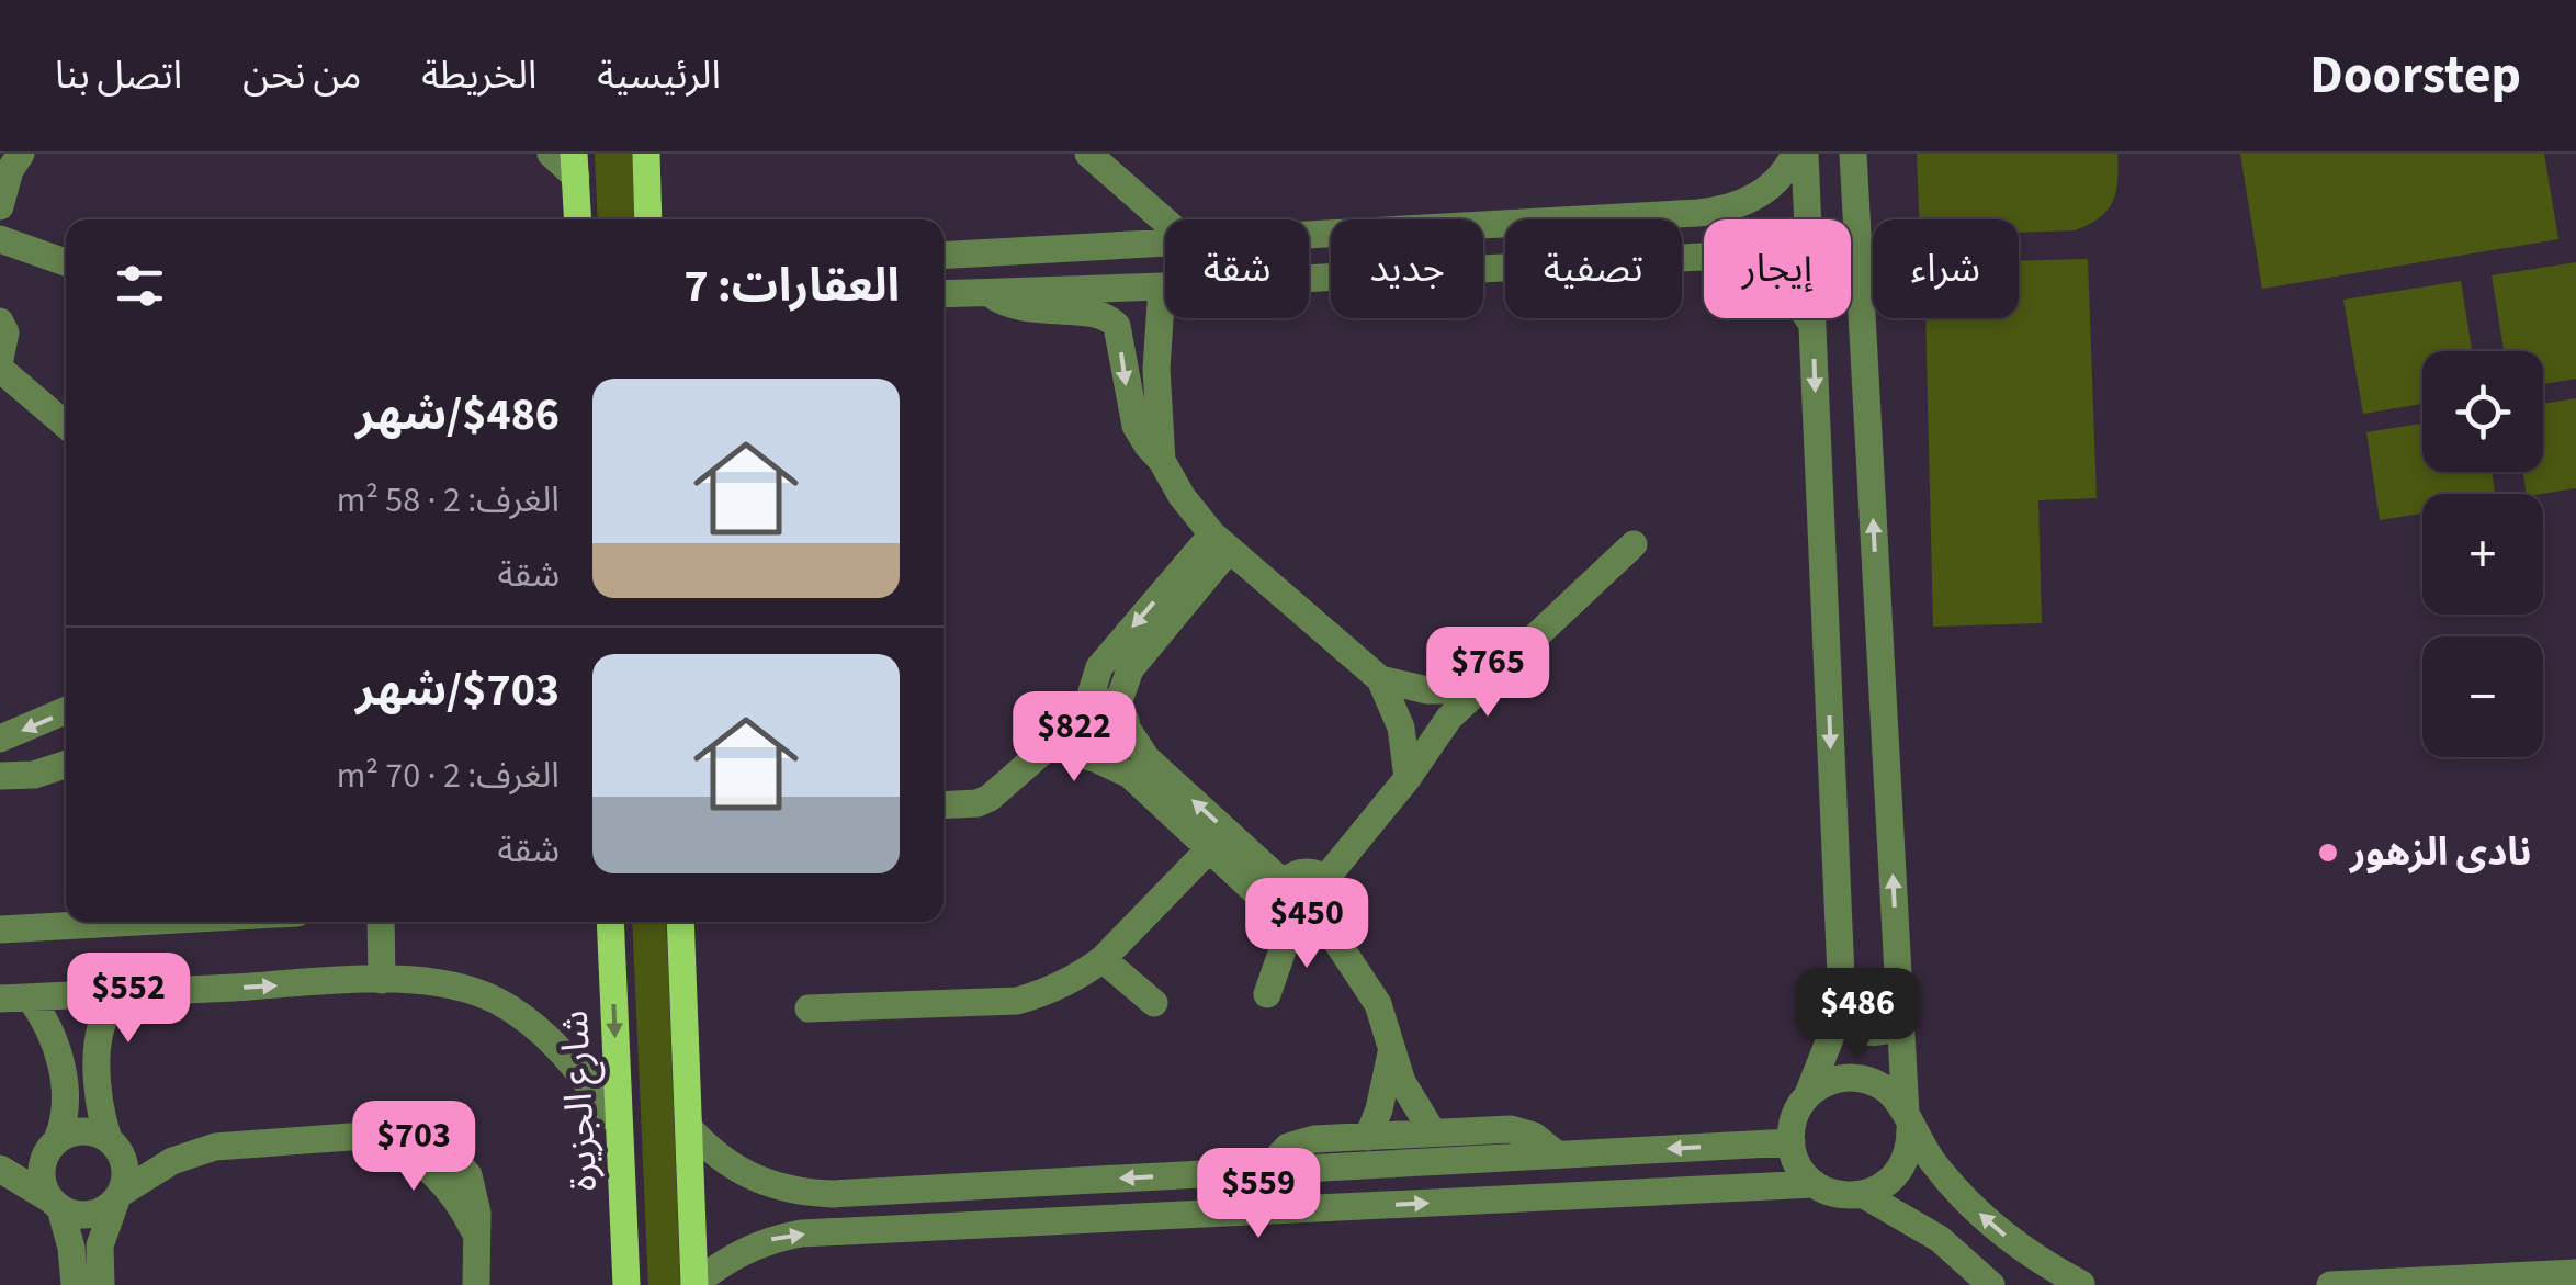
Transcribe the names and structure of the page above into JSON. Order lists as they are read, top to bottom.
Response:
{
  "streets": {
    "main road": ["شارع الجزيرة"]
  },
  "places": ["نادى الزهور"],
  "page": {
    "header": "Doorstep",
    "nav": [
      "الرئيسية",
      "الخريطة",
      "من نحن",
      "اتصل بنا"
    ],
    "chip": [
      "شراء",
      "إيجار",
      "تصفية",
      "جديد",
      "شقة"
    ],
    "heading": "العقارات: 7",
    "map_buttons": ["+", "−"],
    "list": [
      {
        "name": "$486/شهر",
        "note": "الغرف: 2 · 58 m² · شقة"
      },
      {
        "name": "$703/شهر",
        "note": "الغرف: 2 · 70 m² · شقة"
      }
    ],
    "price": [
      "$765",
      "$822",
      "$450",
      "$552",
      "$486",
      "$703",
      "$559"
    ]
  }
}
